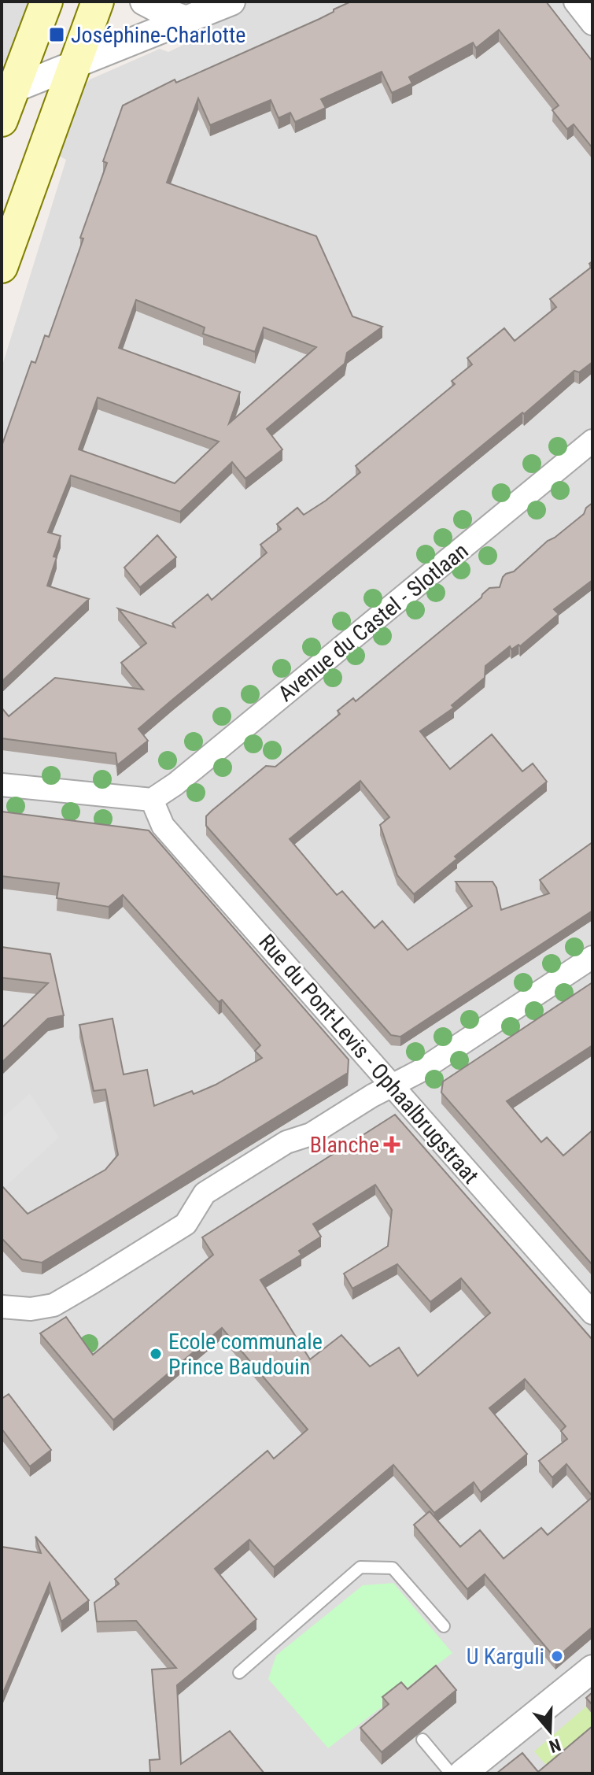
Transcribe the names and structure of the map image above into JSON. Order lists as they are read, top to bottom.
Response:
{
  "streets": {
    "street": ["Avenue du Castel - Slotlaan", "Rue du Pont-Levis - Ophaalbrugstraat"]
  },
  "crossings": [
    ["Avenue du Castel - Slotlaan", "Rue du Pont-Levis - Ophaalbrugstraat"]
  ],
  "places": {
    "transit": ["Joséphine-Charlotte"],
    "health": ["Blanche"],
    "other": ["Ecole communale Prince Baudouin", "U Karguli"]
  },
  "north": "bottom"
}
